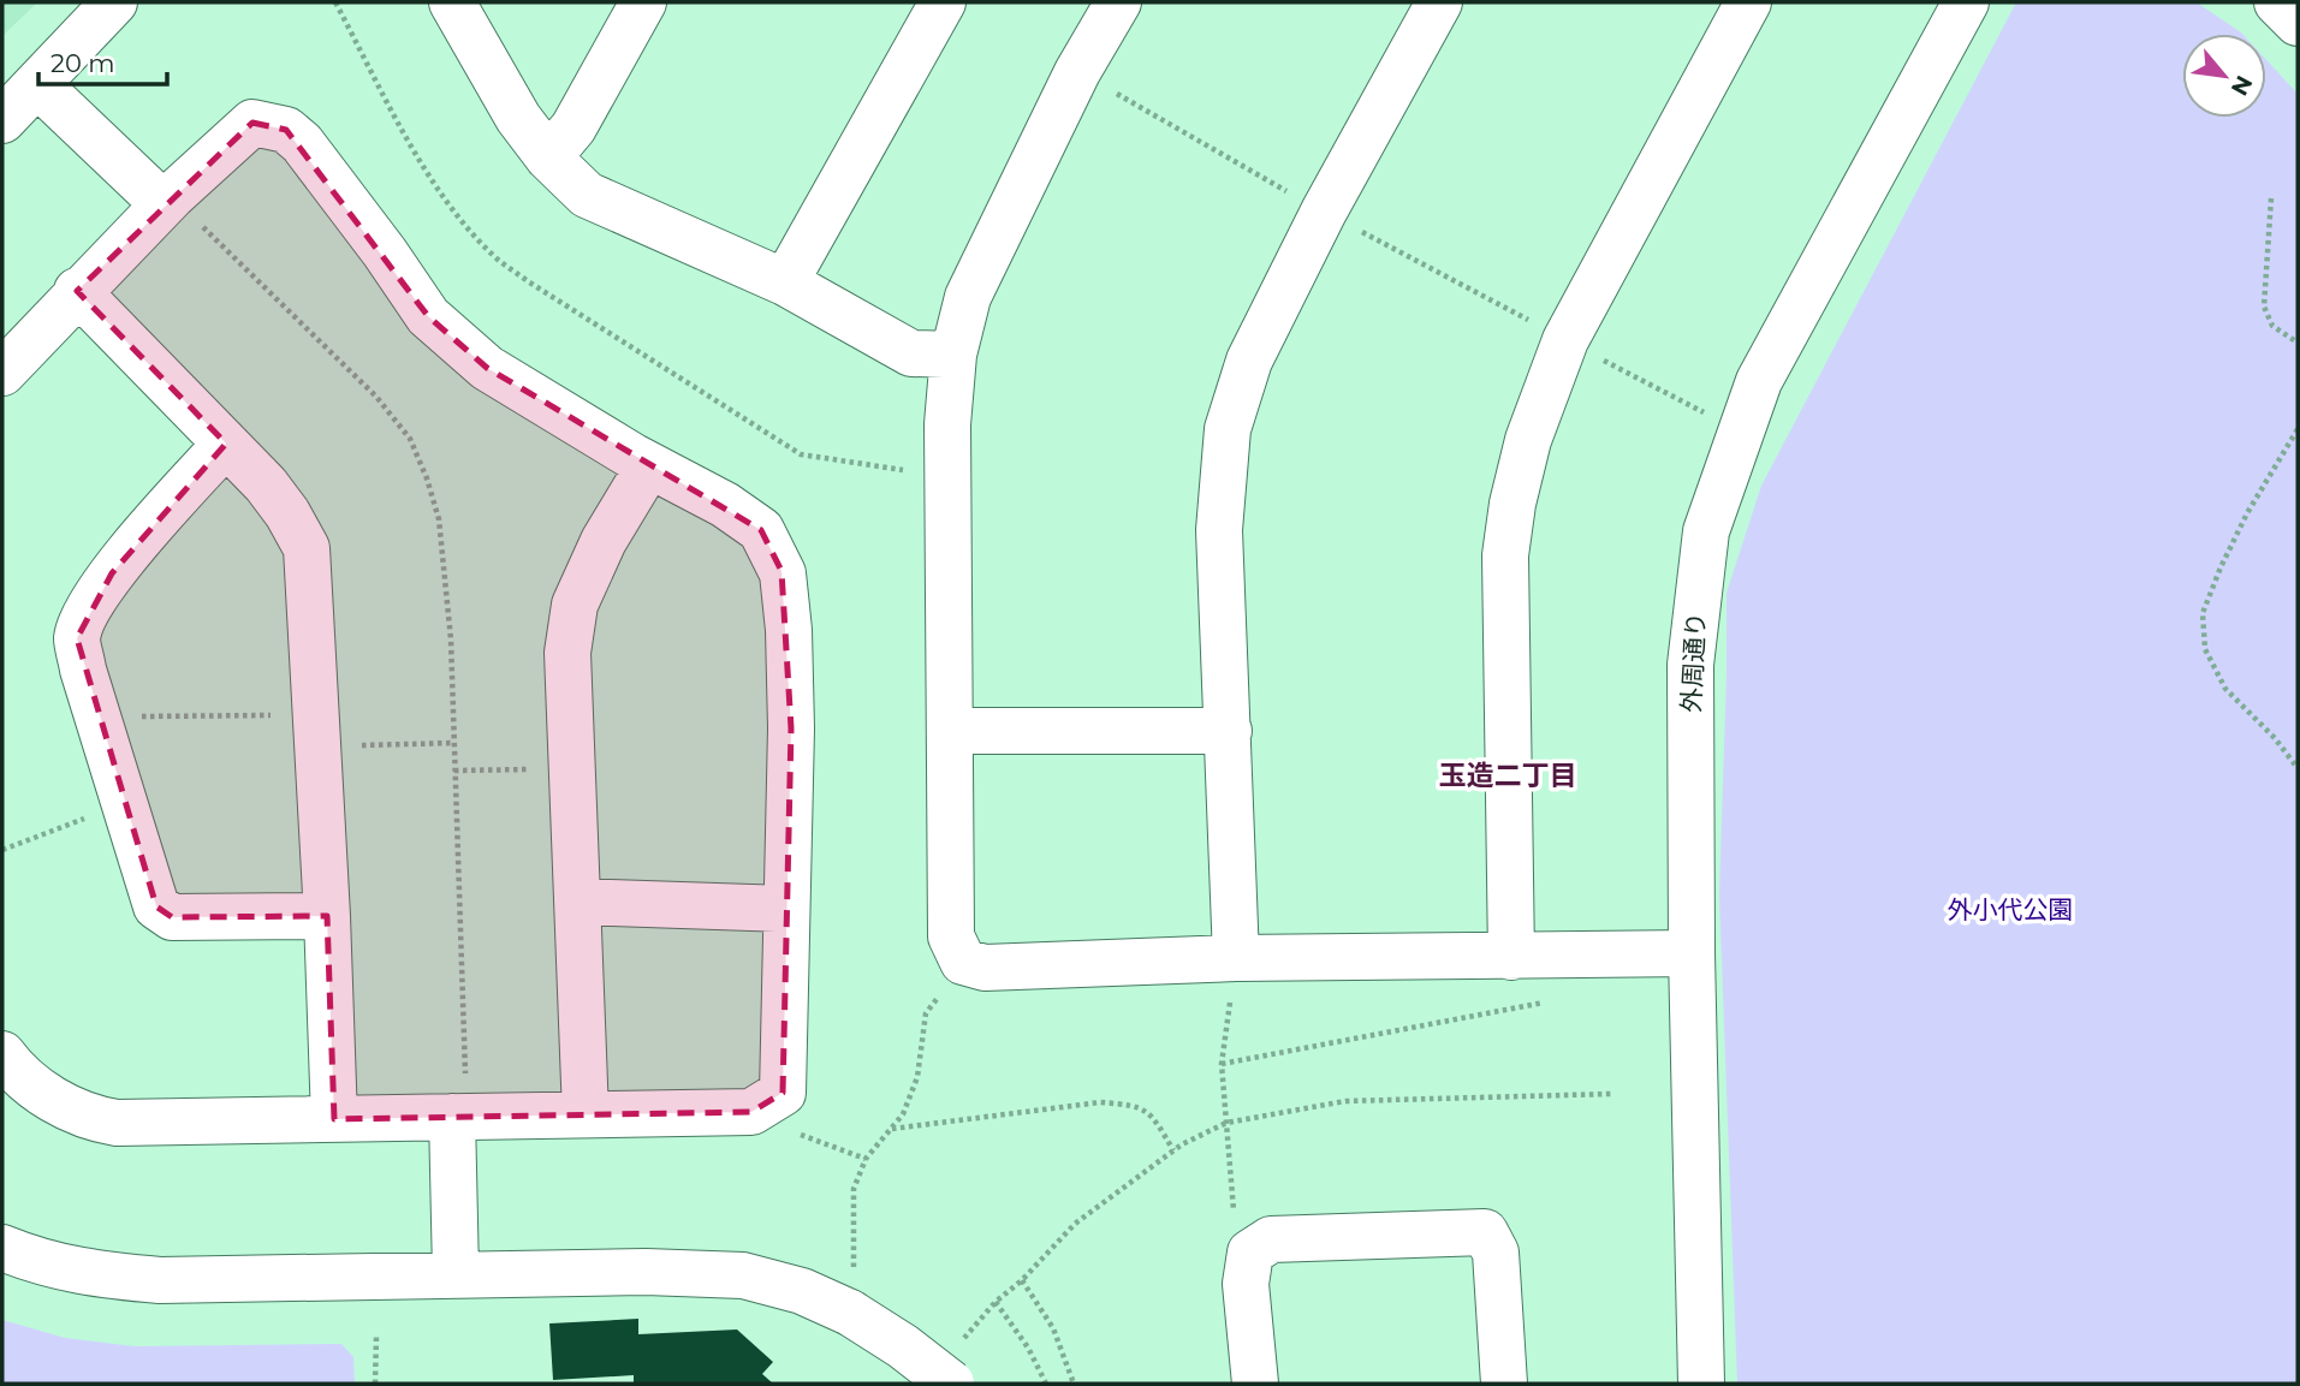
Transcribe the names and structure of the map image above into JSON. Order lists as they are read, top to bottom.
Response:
{
  "streets": {
    "street": ["外周通り"]
  },
  "districts": ["玉造二丁目"],
  "parks": ["外小代公園"],
  "scale_bar": "20 m",
  "north": "bottom right"
}
